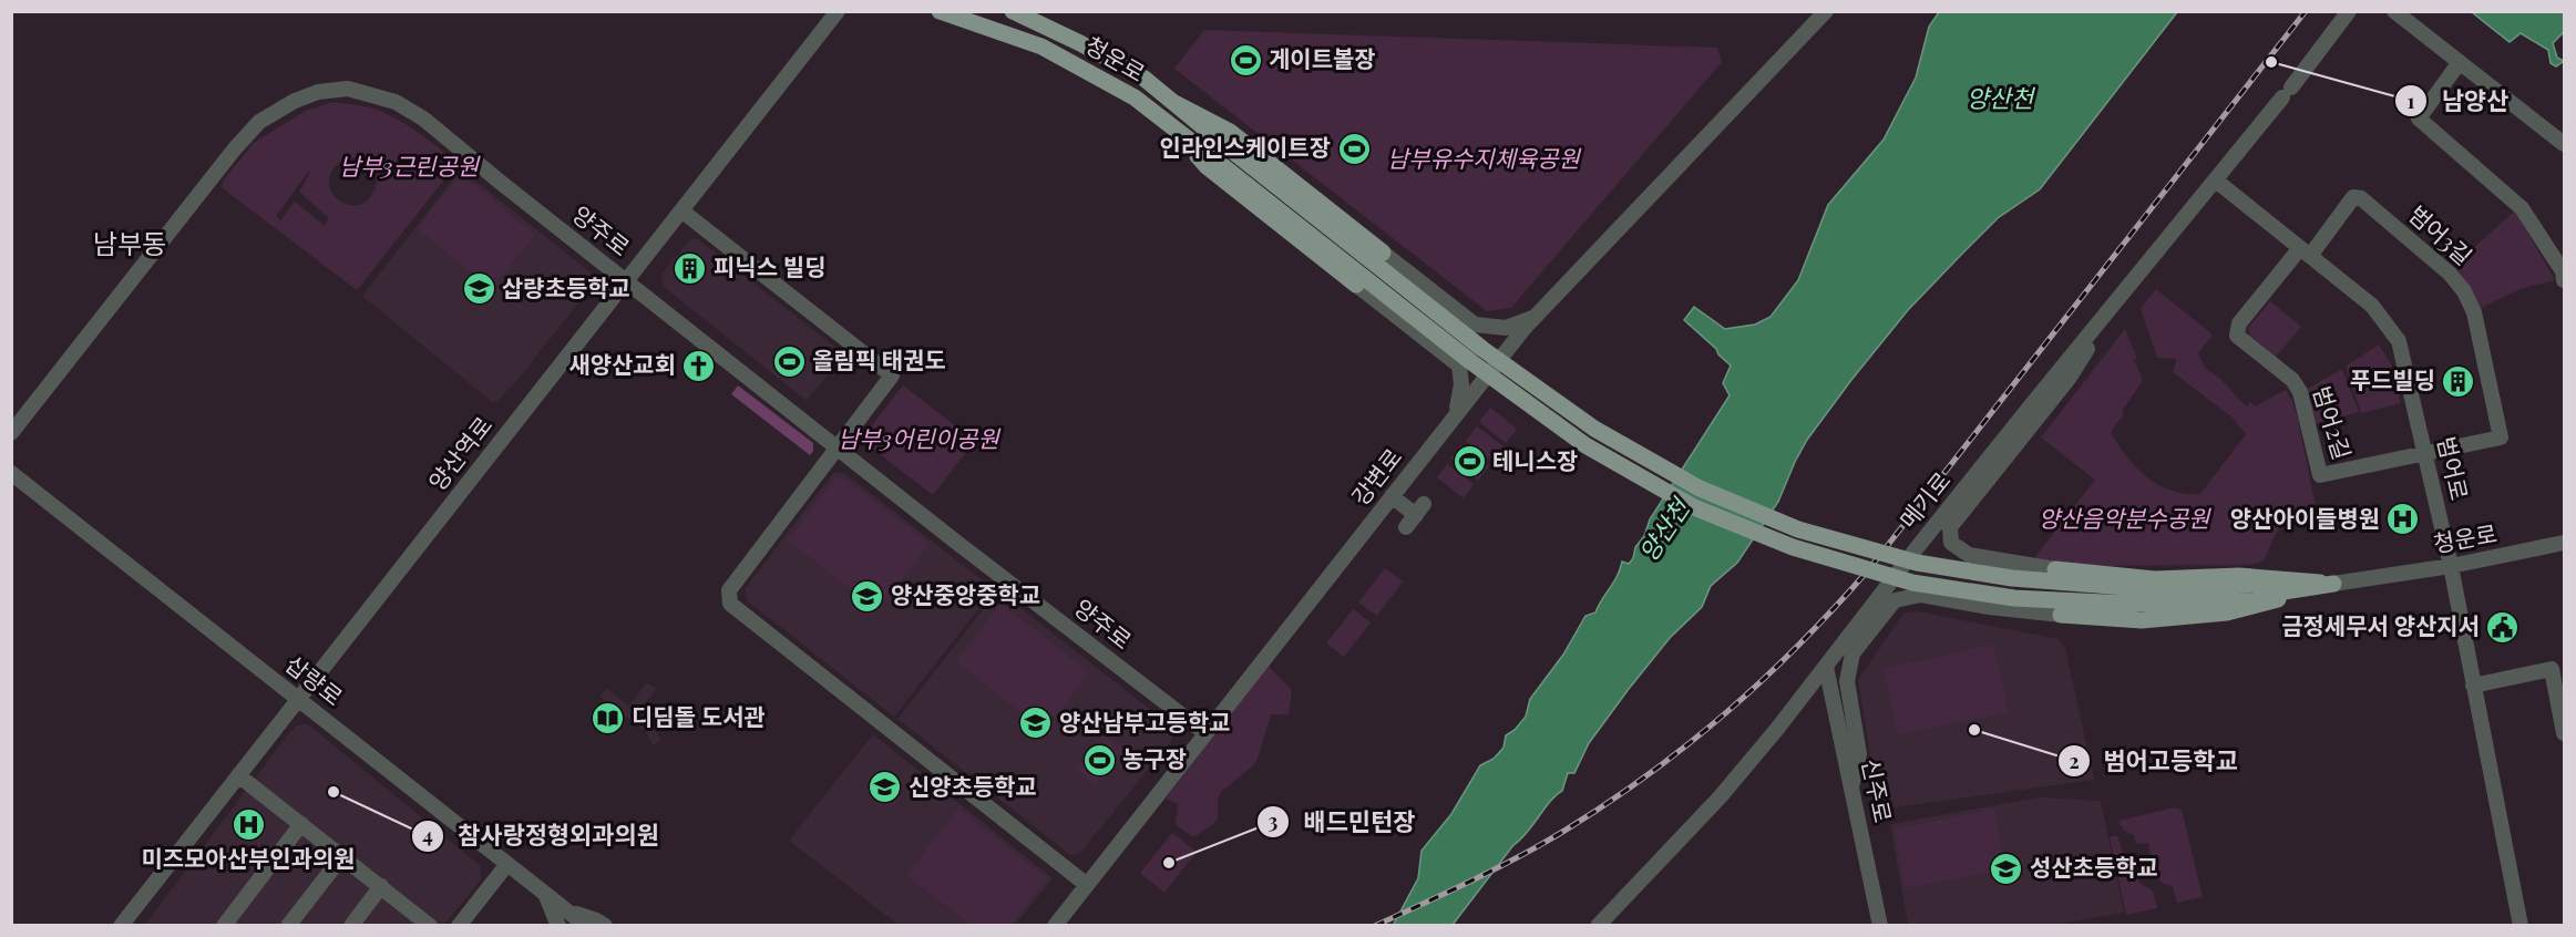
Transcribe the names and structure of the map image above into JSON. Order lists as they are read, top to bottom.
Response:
{
  "streets": {
    "main road": ["청운로"],
    "street": [
      "양주로",
      "범어3길",
      "범어2길",
      "양산역로",
      "범어로",
      "강변로",
      "메기로",
      "삽량로",
      "신주로"
    ]
  },
  "crossings": [
    ["청운로", "범어로"],
    ["양주로", "양산역로"],
    ["양주로", "강변로"],
    ["범어3길", "범어2길"],
    ["범어3길", "범어로"],
    ["범어2길", "범어로"],
    ["양산역로", "삽량로"],
    ["범어로", "메기로"],
    ["메기로", "신주로"]
  ],
  "districts": ["남부동"],
  "water": ["양산천"],
  "parks": [
    "남부유수지체육공원",
    "남부3근린공원",
    "남부3어린이공원",
    "양산음악분수공원"
  ],
  "places": {
    "sports": [
      "게이트볼장",
      "인라인스케이트장",
      "올림픽 태권도",
      "테니스장",
      "농구장"
    ],
    "other": [
      "남양산",
      "범어고등학교",
      "참사랑정형외과의원",
      "배드민턴장"
    ],
    "building": ["피닉스 빌딩", "푸드빌딩"],
    "school or university": [
      "삽량초등학교",
      "양산중앙중학교",
      "양산남부고등학교",
      "신양초등학교",
      "성산초등학교"
    ],
    "church": ["새양산교회"],
    "hospital": ["양산아이들병원", "미즈모아산부인과의원"],
    "public building": ["금정세무서 양산지서"],
    "library": ["디딤돌 도서관"]
  }
}
